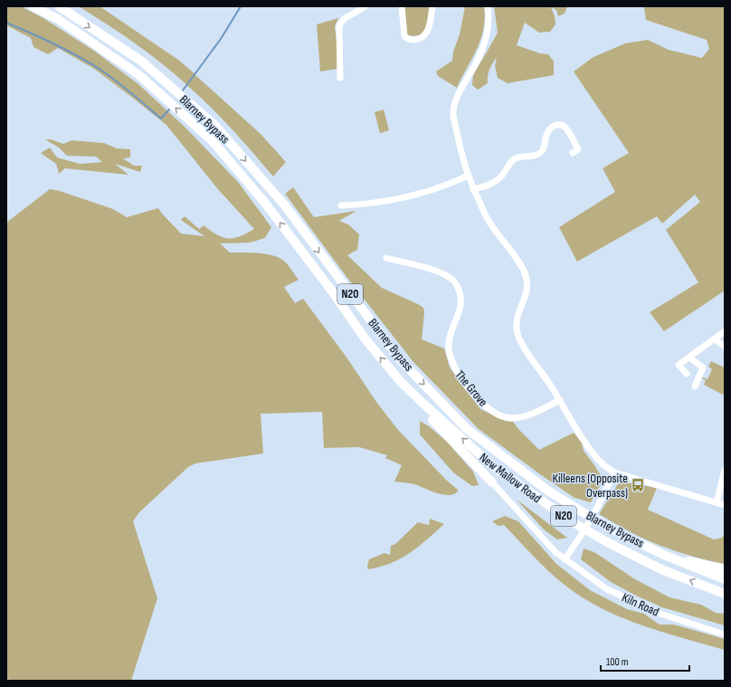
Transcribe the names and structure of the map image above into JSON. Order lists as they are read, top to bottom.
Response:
{
  "streets": {
    "highway": ["Blarney Bypass", "N20", "New Mallow Road"],
    "street": ["The Grove", "Kiln Road"]
  },
  "crossings": [
    ["Blarney Bypass", "N20"],
    ["Blarney Bypass", "New Mallow Road"],
    ["N20", "New Mallow Road"],
    ["N20", "Kiln Road"]
  ],
  "places": {
    "bus stop": ["Killeens (Opposite Overpass)"]
  },
  "scale_bar": "100 m"
}
